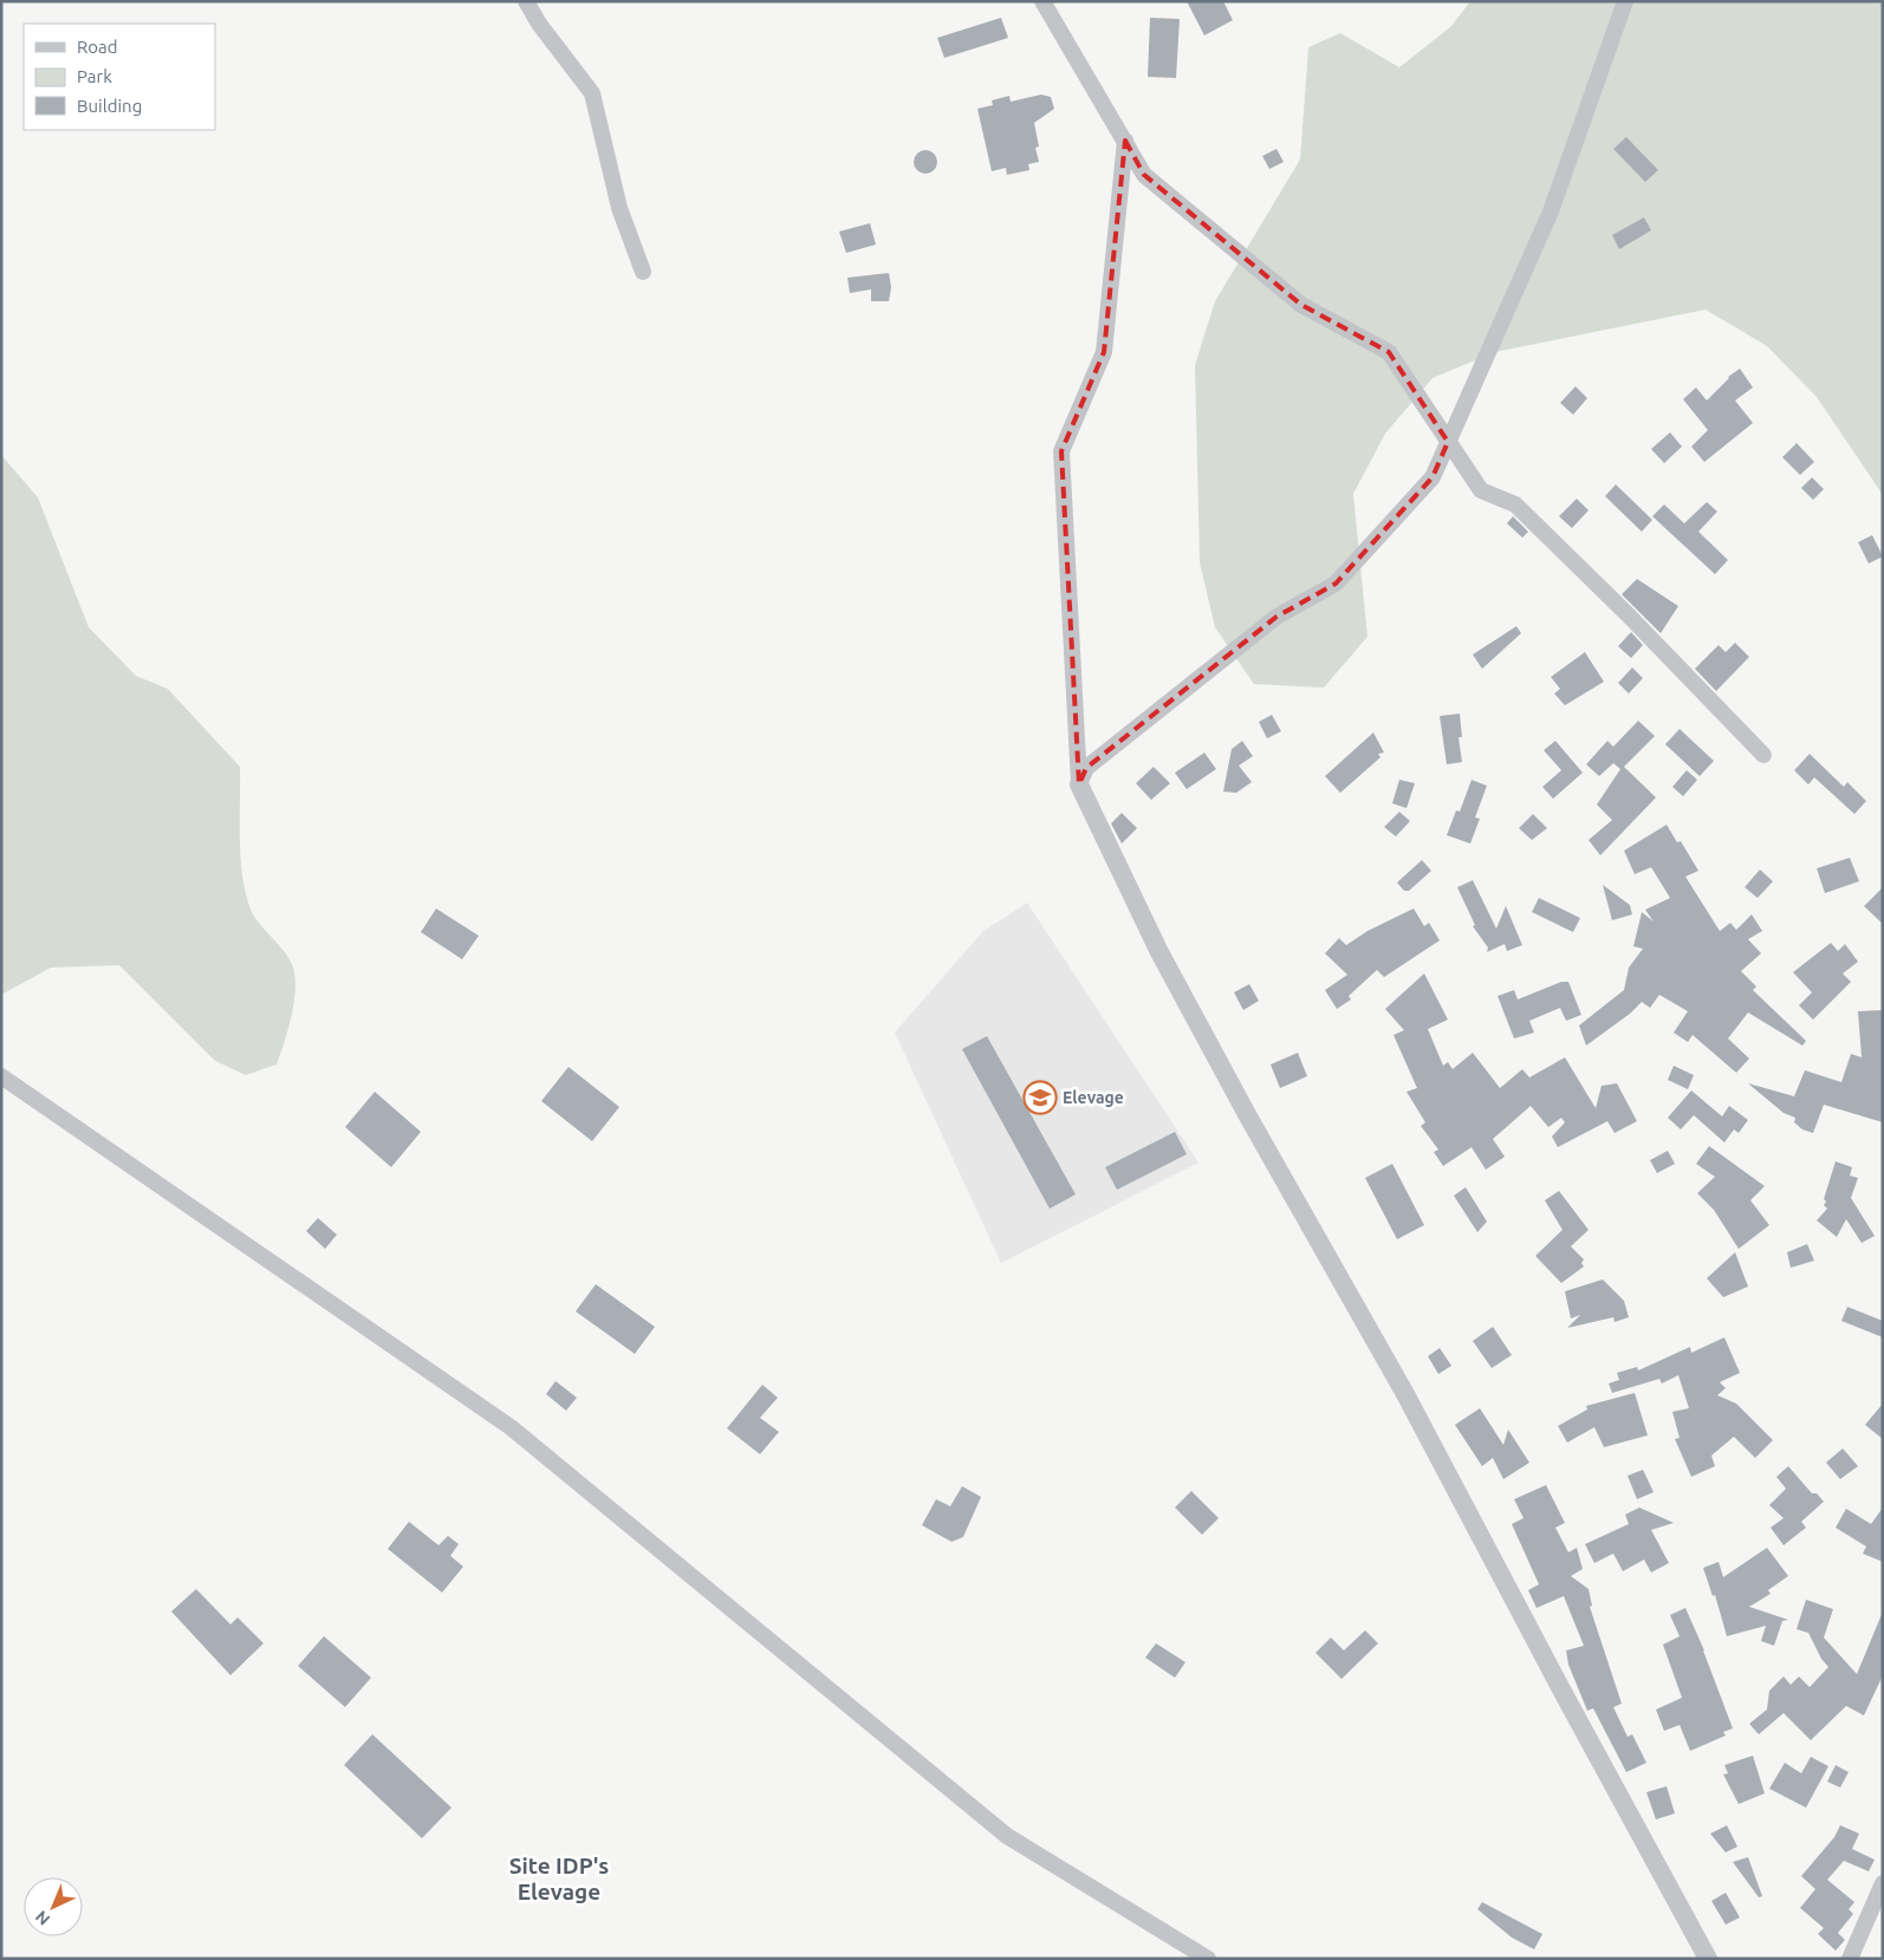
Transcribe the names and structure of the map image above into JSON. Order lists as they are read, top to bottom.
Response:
{
  "districts": ["Site IDP's Elevage"],
  "places": {
    "school or university": ["Elevage"]
  },
  "legend": ["Road", "Park", "Building"],
  "north": "bottom left"
}
